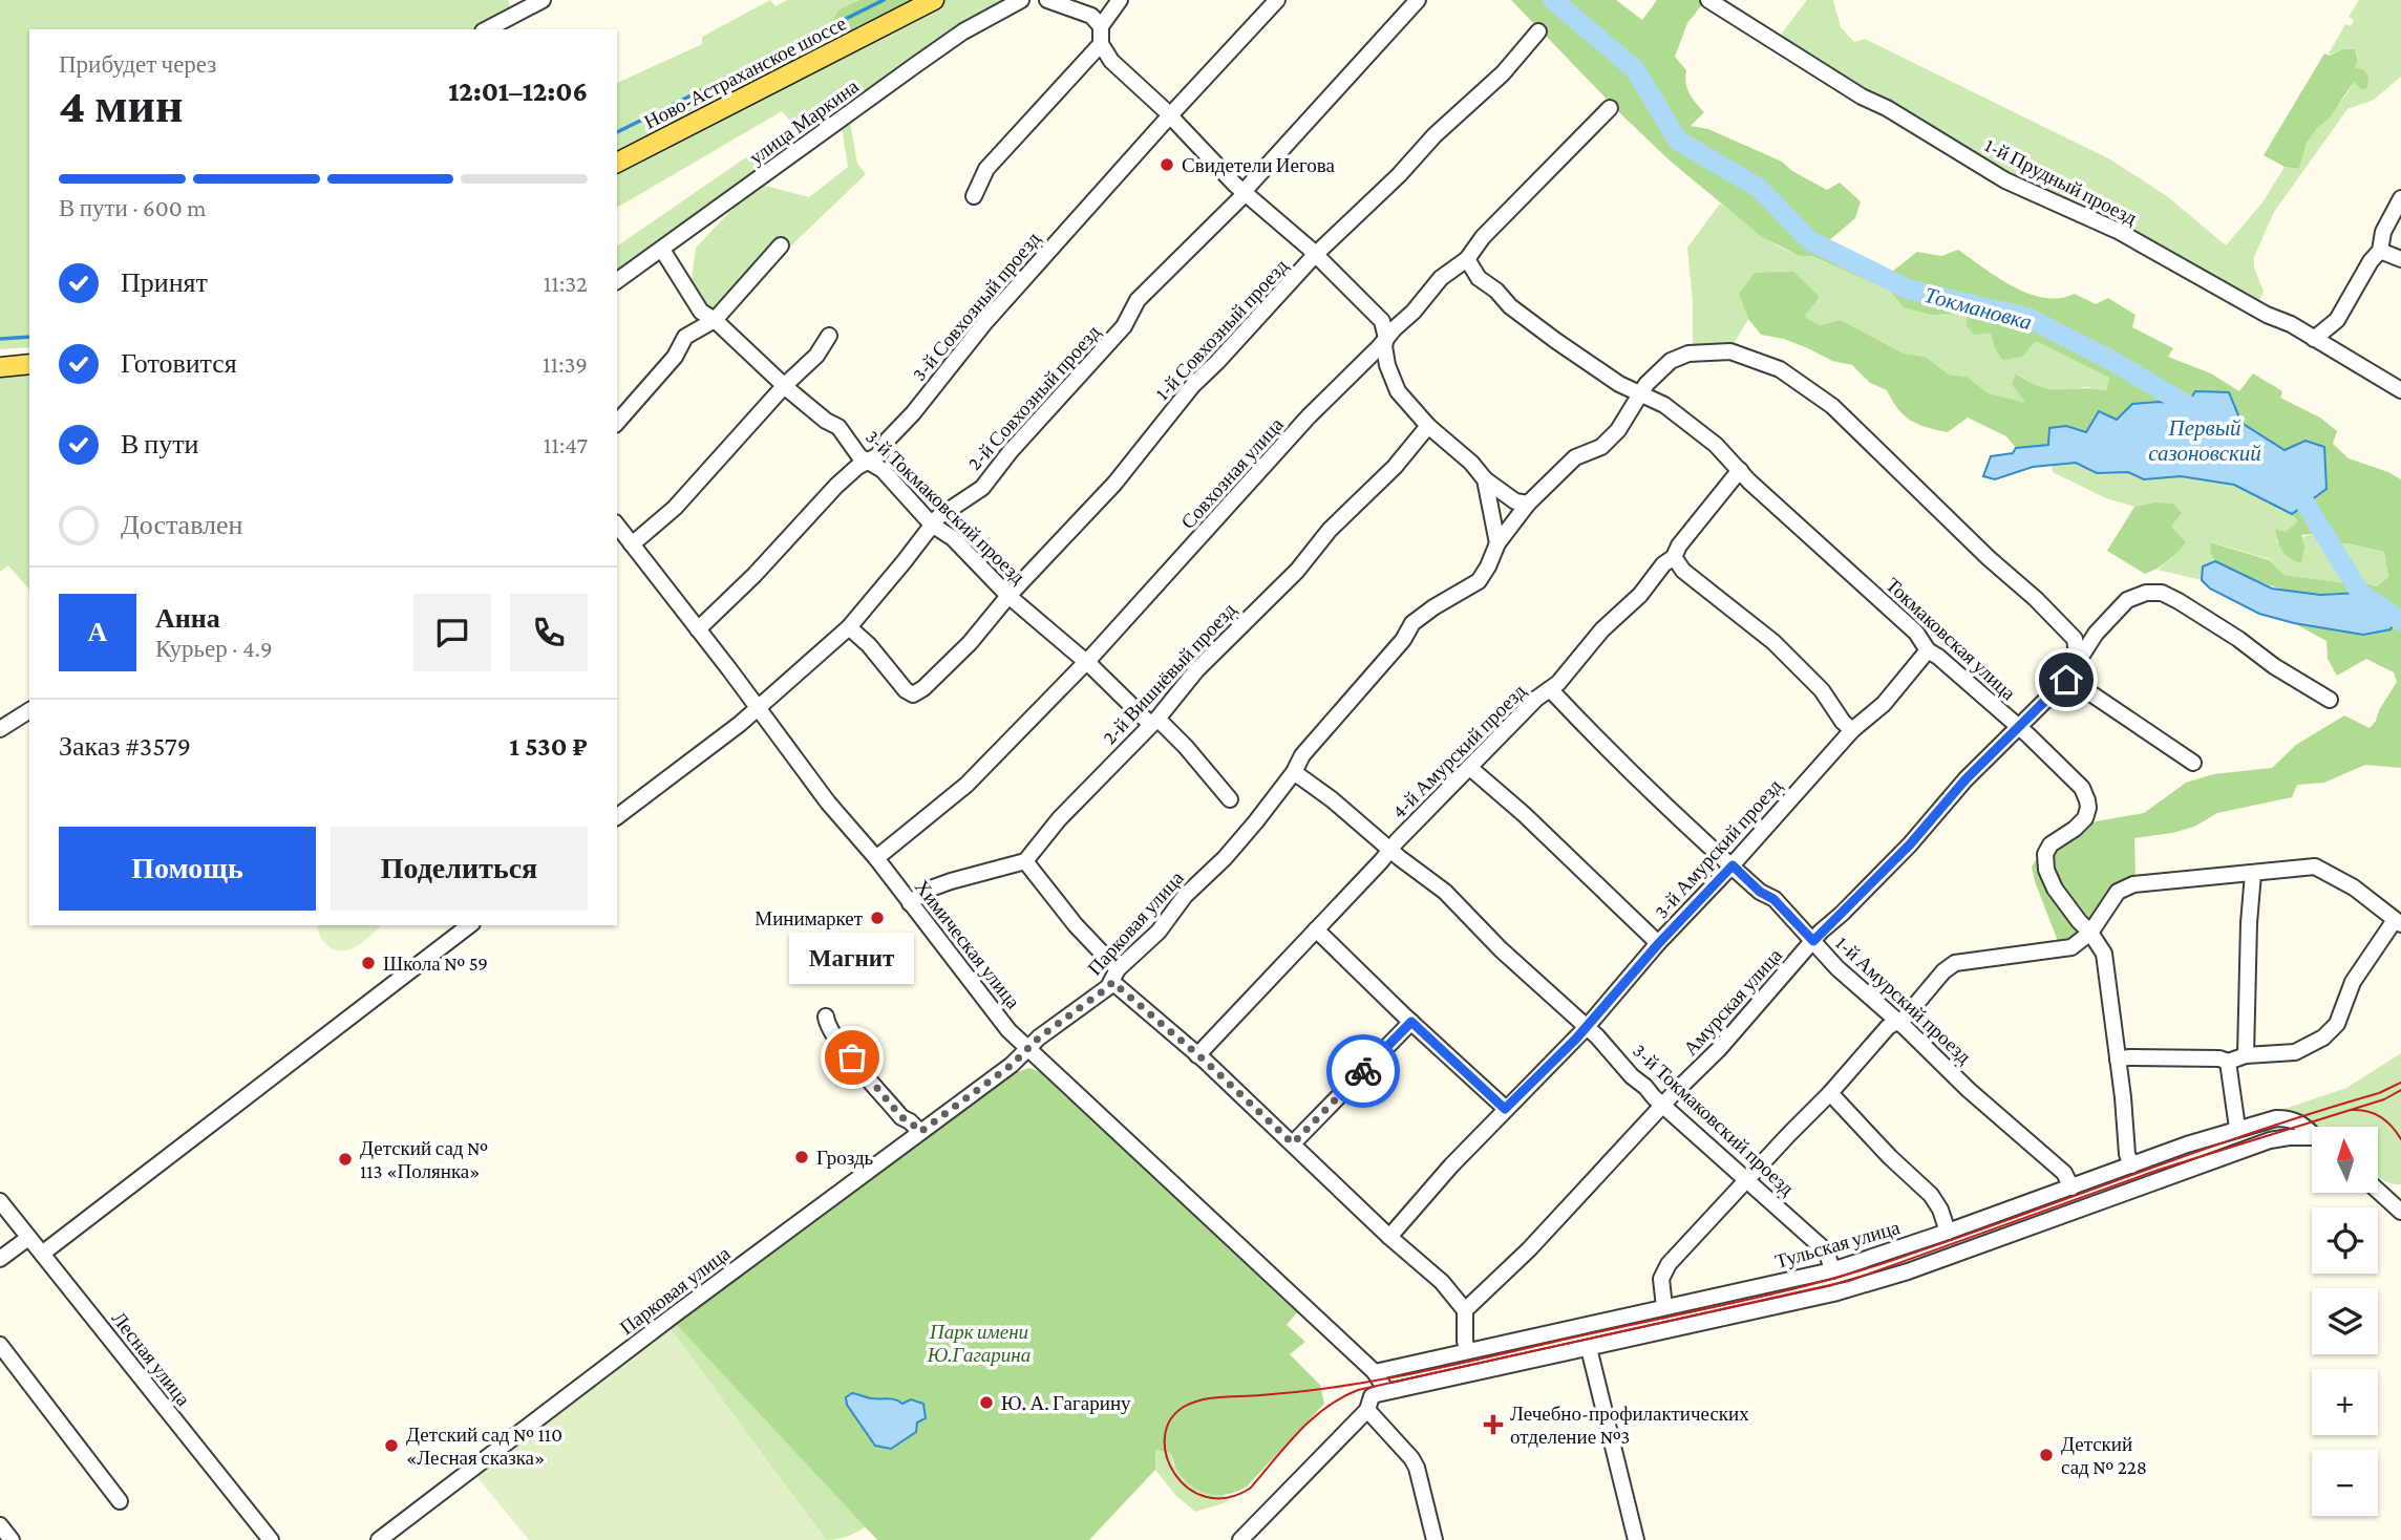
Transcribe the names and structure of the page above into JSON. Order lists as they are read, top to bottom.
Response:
{
  "streets": {
    "main road": ["Ново-Астраханское шоссе"],
    "street": [
      "улица Маркина",
      "1-й Прудный проезд",
      "3-й Совхозный проезд",
      "1-й Совхозный проезд",
      "2-й Совхозный проезд",
      "Совхозная улица",
      "3-й Токмаковский проезд",
      "Токмаковская улица",
      "2-й Вишнёвый проезд",
      "4-й Амурский проезд",
      "3-й Амурский проезд",
      "Парковая улица",
      "Химическая улица",
      "1-й Амурский проезд",
      "Амурская улица",
      "Тульская улица",
      "Лесная улица"
    ]
  },
  "crossings": [
    ["улица Маркина", "3-й Токмаковский проезд"],
    ["3-й Совхозный проезд", "3-й Токмаковский проезд"],
    ["3-й Совхозный проезд", "Химическая улица"],
    ["1-й Совхозный проезд", "2-й Совхозный проезд"],
    ["1-й Совхозный проезд", "3-й Токмаковский проезд"],
    ["2-й Совхозный проезд", "3-й Токмаковский проезд"],
    ["2-й Совхозный проезд", "Химическая улица"],
    ["Совхозная улица", "3-й Токмаковский проезд"],
    ["Совхозная улица", "Токмаковская улица"],
    ["Совхозная улица", "Химическая улица"],
    ["3-й Токмаковский проезд", "2-й Вишнёвый проезд"],
    ["3-й Токмаковский проезд", "4-й Амурский проезд"],
    ["3-й Токмаковский проезд", "3-й Амурский проезд"],
    ["3-й Токмаковский проезд", "Парковая улица"],
    ["3-й Токмаковский проезд", "Амурская улица"],
    ["3-й Токмаковский проезд", "Тульская улица"],
    ["Токмаковская улица", "4-й Амурский проезд"],
    ["Токмаковская улица", "3-й Амурский проезд"],
    ["Токмаковская улица", "Парковая улица"],
    ["Токмаковская улица", "Амурская улица"],
    ["Токмаковская улица", "Тульская улица"],
    ["4-й Амурский проезд", "1-й Амурский проезд"],
    ["3-й Амурский проезд", "1-й Амурский проезд"],
    ["Парковая улица", "Химическая улица"],
    ["Парковая улица", "Амурская улица"],
    ["Химическая улица", "Тульская улица"],
    ["1-й Амурский проезд", "Амурская улица"],
    ["1-й Амурский проезд", "Тульская улица"]
  ],
  "water": ["Токмановка", "Первый сазоновский"],
  "parks": ["Парк имени Ю.Гагарина"],
  "places": {
    "other": [
      "Свидетели Иегова",
      "Минимаркет",
      "Школа № 59",
      "Магнит",
      "Гроздь",
      "Детский сад № 113 «Полянка»",
      "Ю. А. Гагарину",
      "Детский сад № 110 «Лесная сказка»",
      "Детский сад № 228"
    ],
    "health": ["Лечебно-профилактических отделение №3"]
  },
  "north": "top",
  "page": {
    "heading": ["4 мин", "Прибудет через", "12:01–12:06"],
    "panel": [
      "Анна",
      "Курьер · 4.9",
      "Заказ #3579",
      "1 530 ₽"
    ],
    "bar": "В пути · 600 m",
    "list": [
      ["Принят", "11:32"],
      ["Готовится", "11:39"],
      ["В пути", "11:47"],
      "Доставлен"
    ],
    "round": "А",
    "buttons": ["Помощь", "Поделиться"],
    "bubble": "Магнит",
    "map_buttons": ["+", "−"]
  }
}
